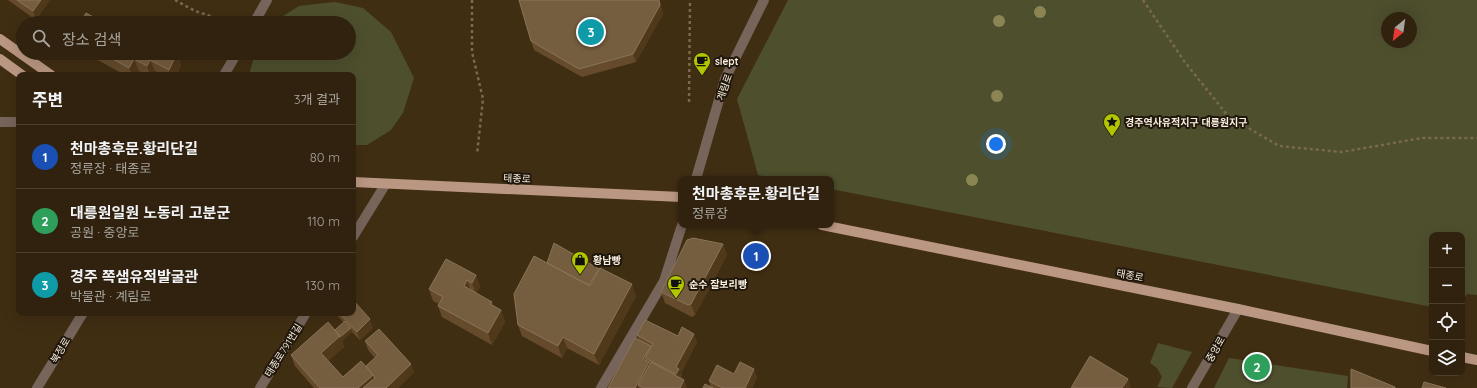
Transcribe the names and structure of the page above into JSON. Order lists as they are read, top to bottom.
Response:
{
  "streets": {
    "main road": ["태종로"],
    "street": [
      "계림로",
      "중앙로",
      "북정로",
      "태종로791번길"
    ]
  },
  "crossings": [
    ["태종로", "중앙로"]
  ],
  "places": {
    "cafe": ["slept", "순수 잘보리빵"],
    "place": ["경주역사유적지구 대릉원지구"],
    "shop": ["황남빵"]
  },
  "north": "bottom left",
  "page": {
    "search": "장소 검색",
    "pins": ["3", "1", "2"],
    "heading": ["주변", "3개 결과"],
    "list": [
      {
        "mark": "1",
        "name": "천마총후문.황리단길",
        "note": "정류장 · 태종로",
        "value": "80 m"
      },
      {
        "mark": "2",
        "name": "대릉원일원 노동리 고분군",
        "note": "공원 · 중앙로",
        "value": "110 m"
      },
      {
        "mark": "3",
        "name": "경주 쪽샘유적발굴관",
        "note": "박물관 · 계림로",
        "value": "130 m"
      }
    ],
    "popup": ["천마총후문.황리단길", "정류장"],
    "map_buttons": ["+", "−"]
  }
}
